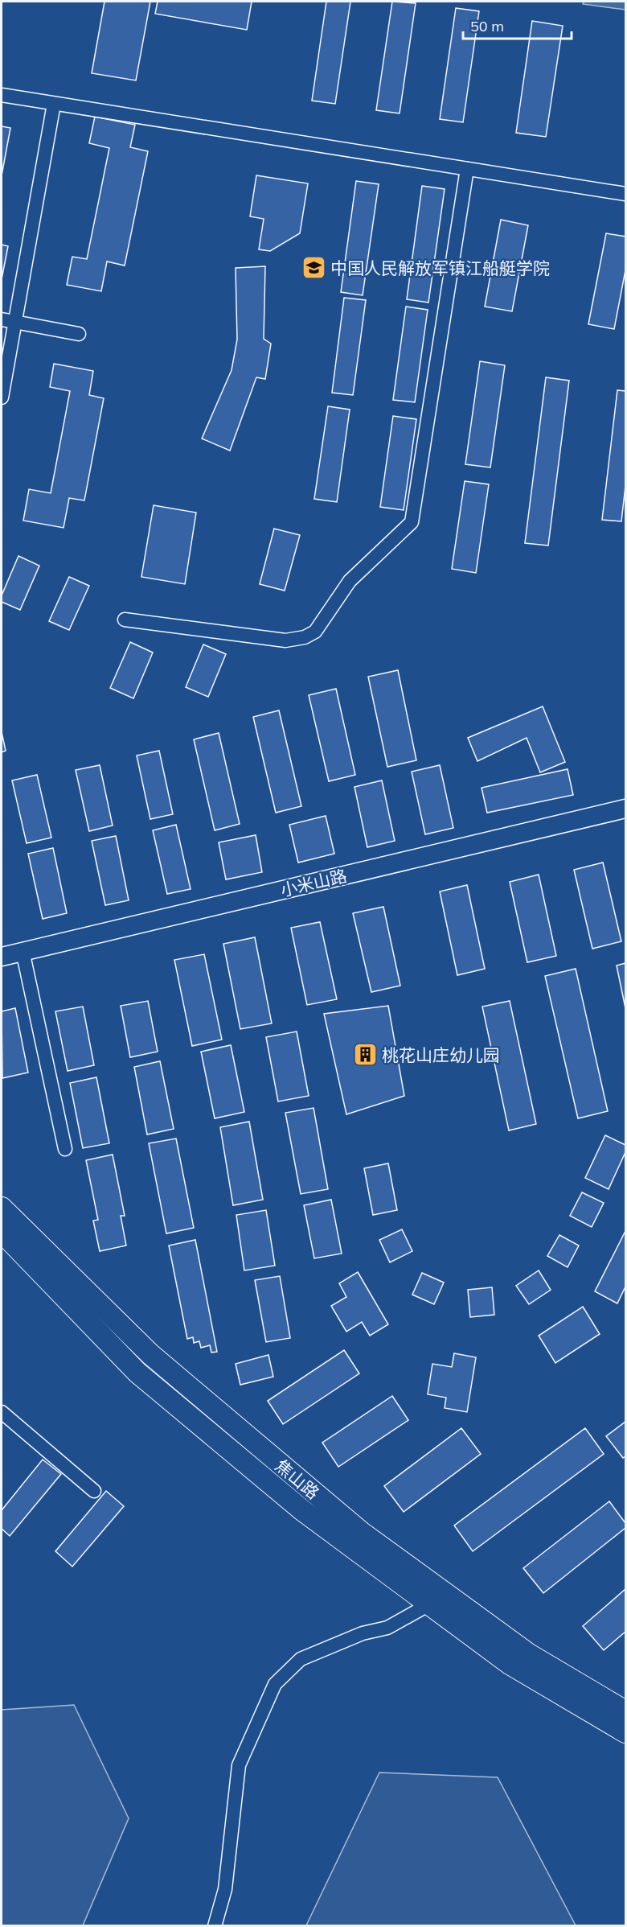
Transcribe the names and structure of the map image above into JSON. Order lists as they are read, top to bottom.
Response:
{
  "streets": {
    "main road": ["焦山路"],
    "street": ["小米山路"]
  },
  "places": {
    "school or university": ["中国人民解放军镇江船艇学院"],
    "building": ["桃花山庄幼儿园"]
  },
  "scale_bar": "50 m"
}
